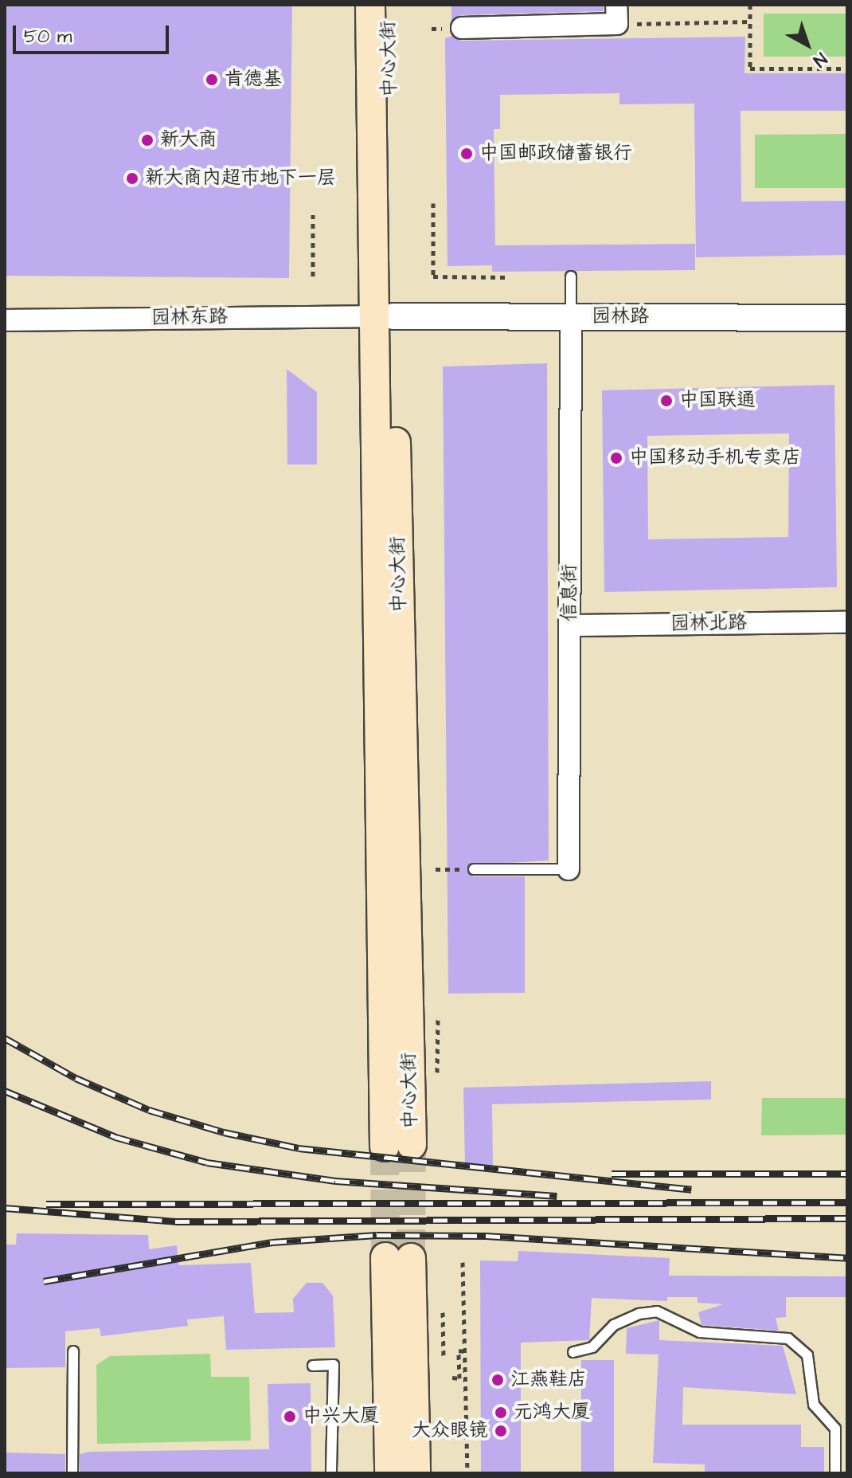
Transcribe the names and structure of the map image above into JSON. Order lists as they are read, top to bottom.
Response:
{
  "streets": {
    "main road": ["中心大街"],
    "street": [
      "园林路",
      "园林东路",
      "信息街",
      "园林北路"
    ]
  },
  "crossings": [
    ["中心大街", "园林路"],
    ["中心大街", "园林东路"],
    ["园林路", "园林东路"],
    ["园林路", "信息街"],
    ["信息街", "园林北路"]
  ],
  "places": [
    "肯德基",
    "新大商",
    "中国邮政储蓄银行",
    "新大商内超市地下一层",
    "中国联通",
    "中国移动手机专卖店",
    "江燕鞋店",
    "元鸿大厦",
    "中兴大厦",
    "大众眼镜"
  ],
  "scale_bar": "50 m",
  "north": "bottom right"
}
